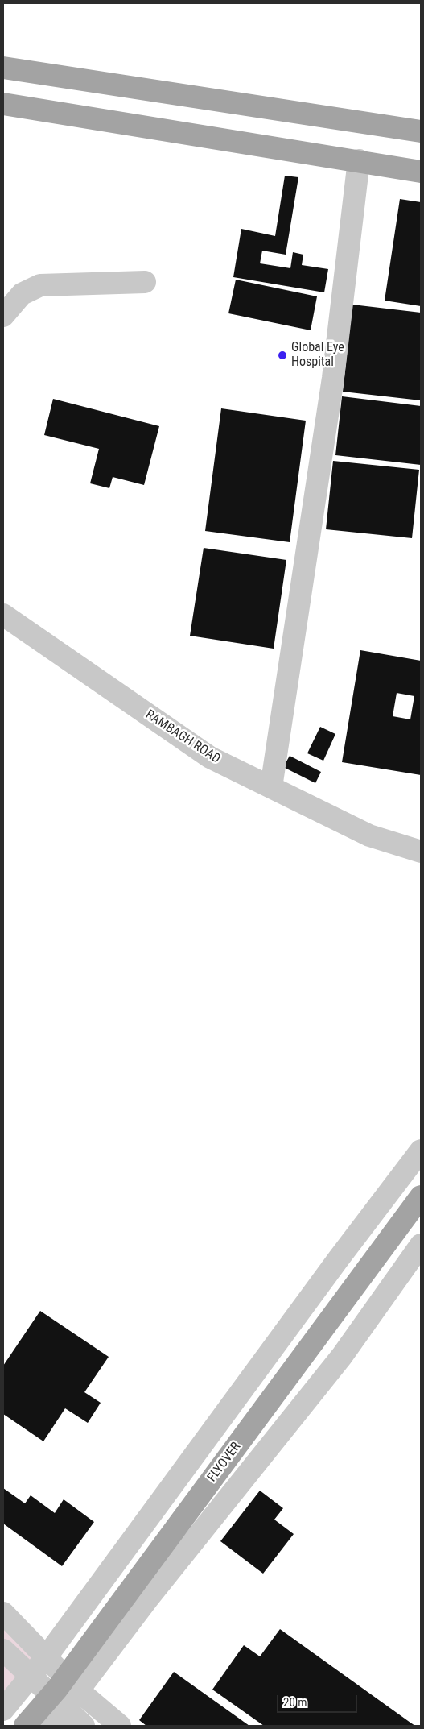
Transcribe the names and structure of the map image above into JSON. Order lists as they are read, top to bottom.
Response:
{
  "streets": {
    "main road": ["FLYOVER"],
    "street": ["RAMBAGH ROAD"]
  },
  "places": ["Global Eye Hospital"],
  "scale_bar": "20 m"
}
